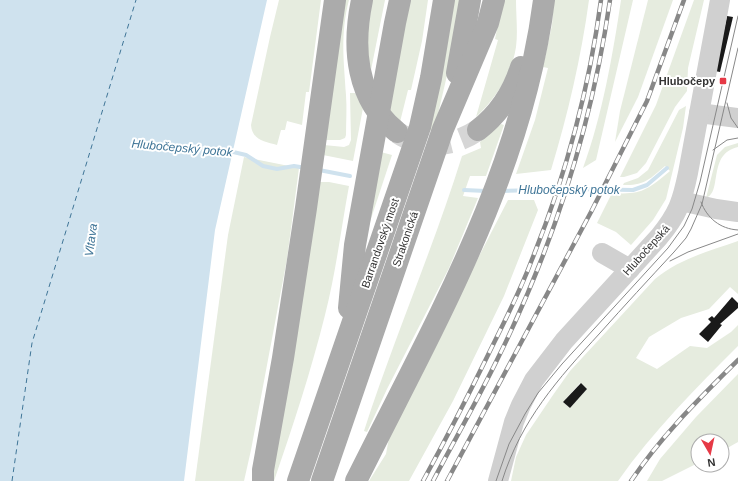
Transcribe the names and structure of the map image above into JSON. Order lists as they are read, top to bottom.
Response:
{
  "streets": {
    "main road": ["Strakonická", "Barrandovský most"],
    "street": ["Hlubočepská"]
  },
  "water": ["Hlubočepský potok", "Vltava"],
  "places": {
    "transit": ["Hlubočepy"]
  },
  "north": "bottom"
}
